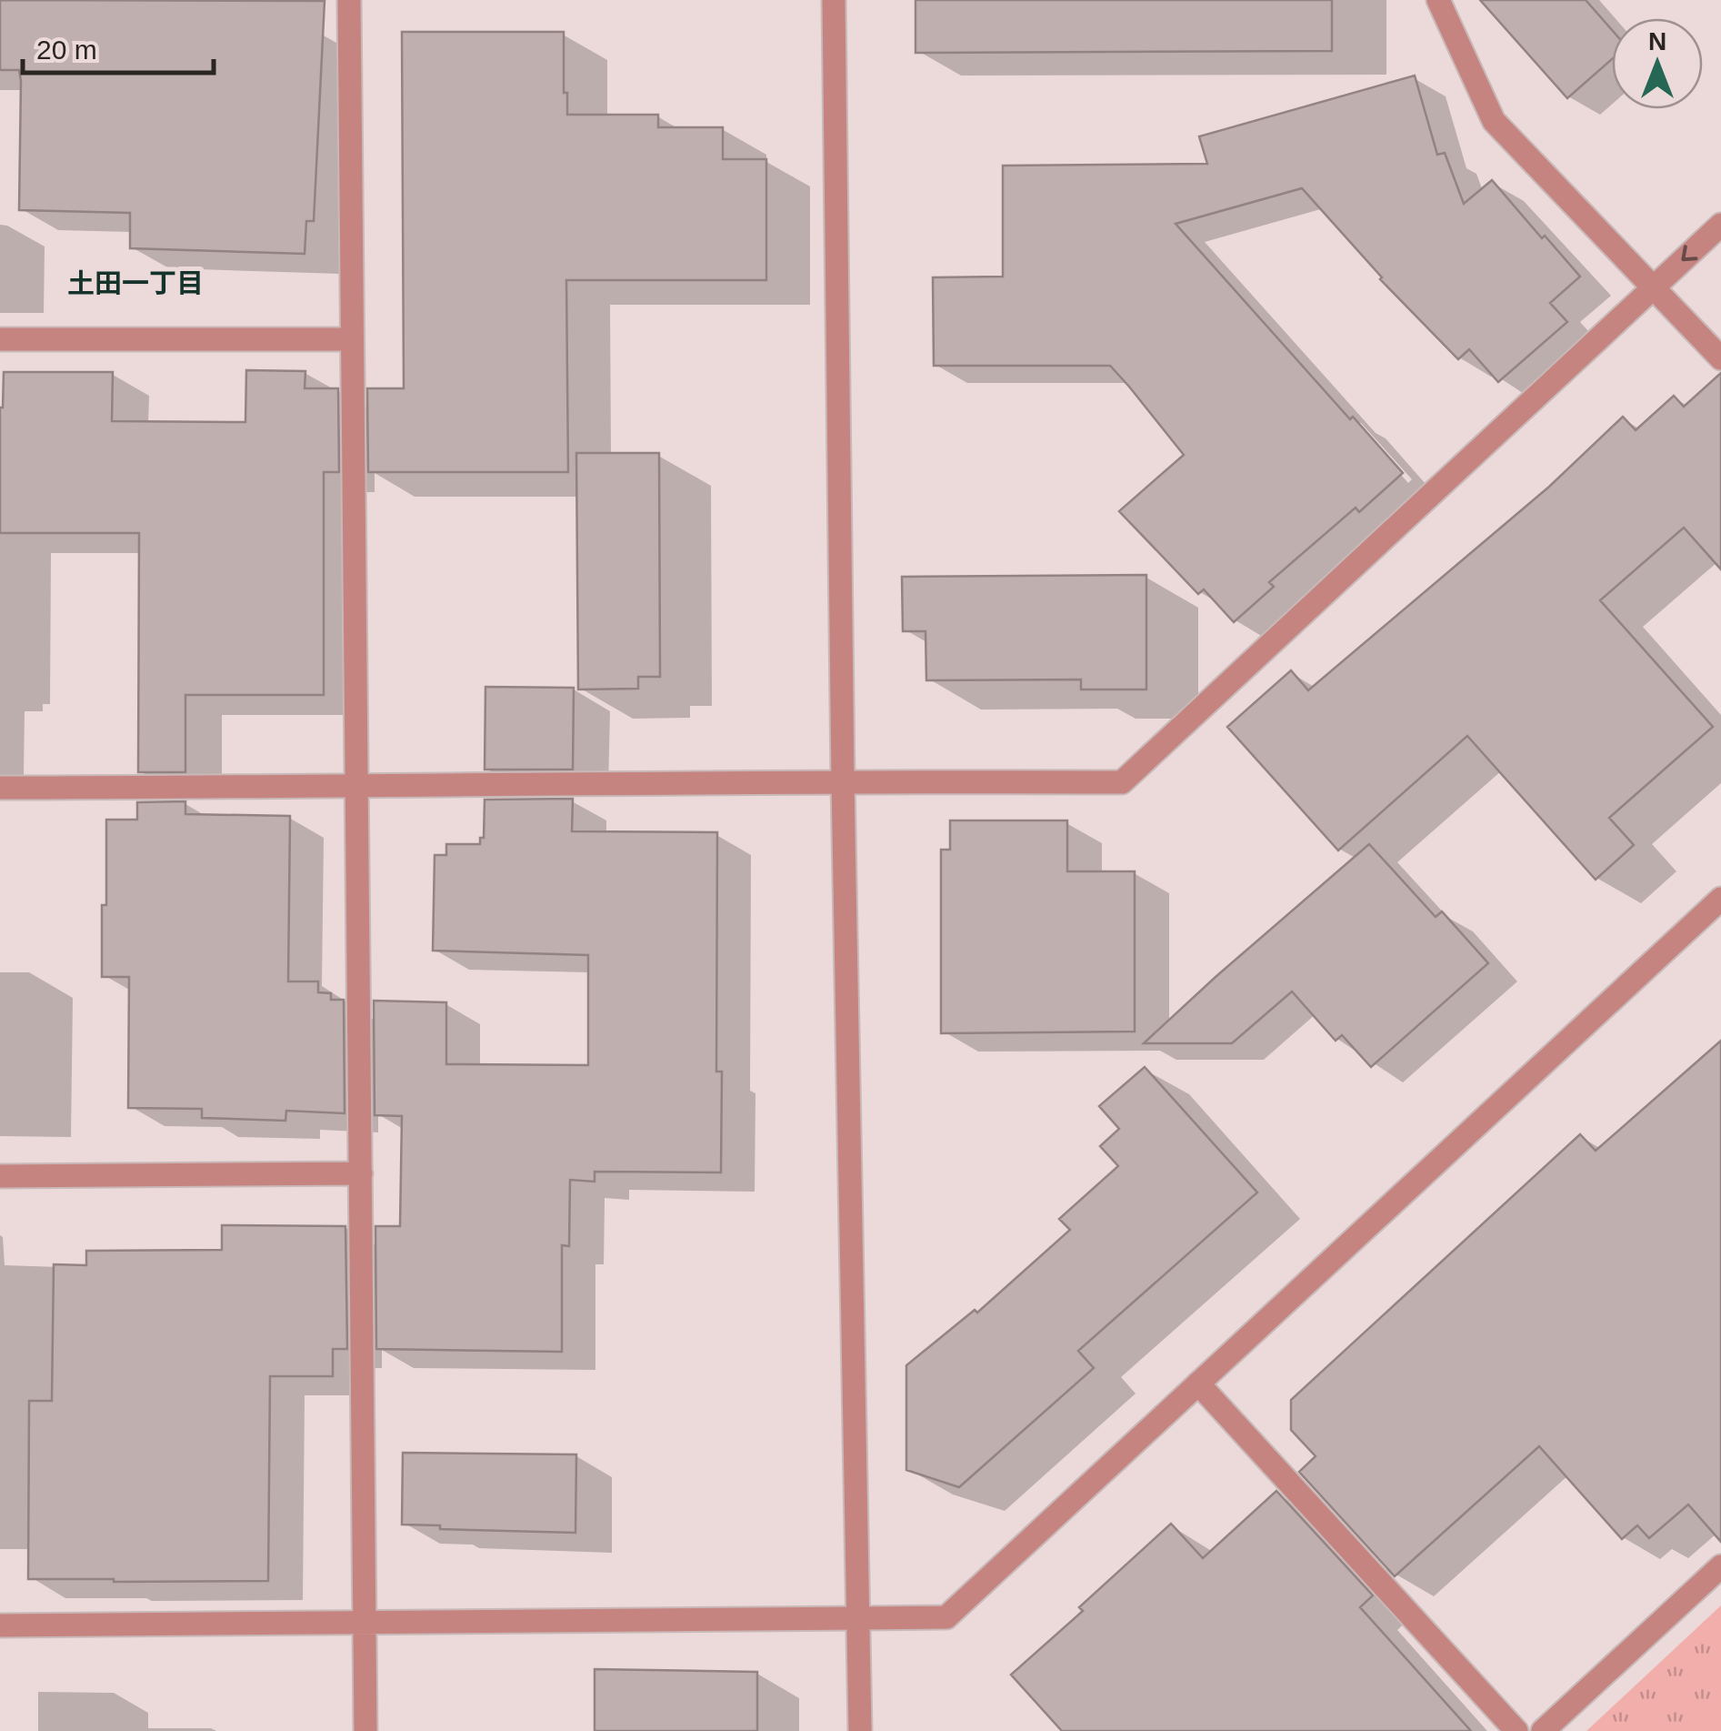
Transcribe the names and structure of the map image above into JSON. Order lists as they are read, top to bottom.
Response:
{
  "districts": ["土田一丁目"],
  "scale_bar": "20 m",
  "north": "top"
}
